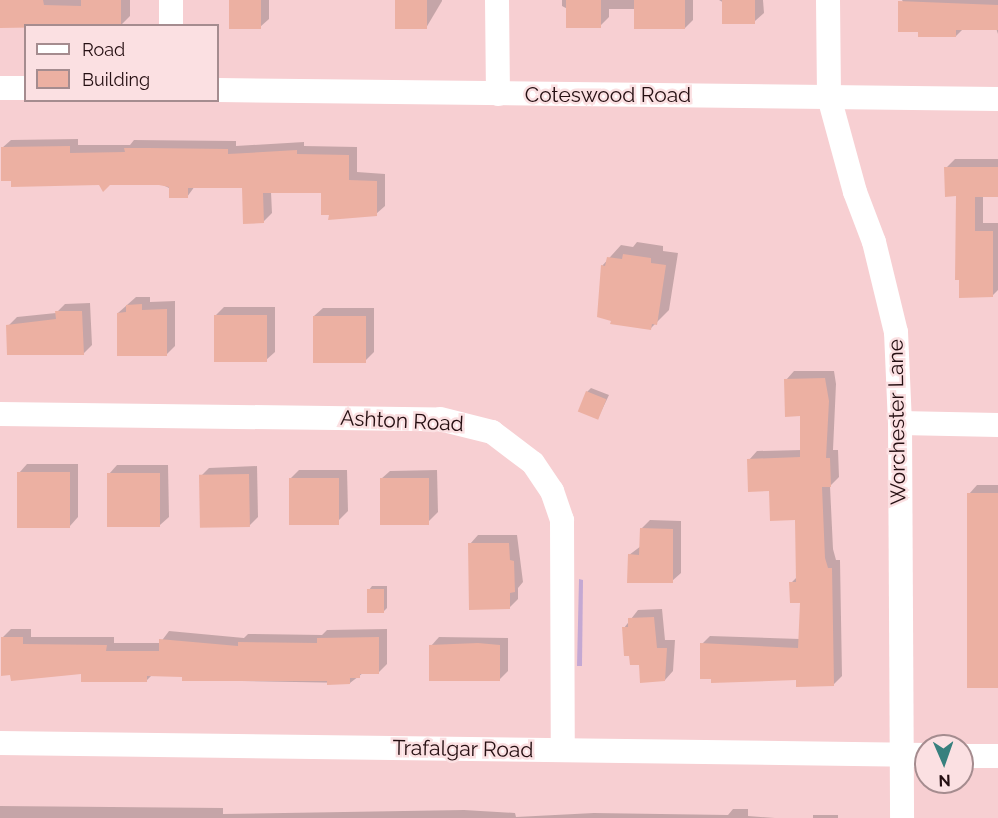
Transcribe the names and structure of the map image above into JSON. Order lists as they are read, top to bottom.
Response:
{
  "streets": {
    "street": [
      "Coteswood Road",
      "Ashton Road",
      "Worchester Lane",
      "Trafalgar Road"
    ]
  },
  "crossings": [
    ["Coteswood Road", "Worchester Lane"],
    ["Ashton Road", "Trafalgar Road"],
    ["Worchester Lane", "Trafalgar Road"]
  ],
  "legend": ["Road", "Building"],
  "north": "bottom"
}
